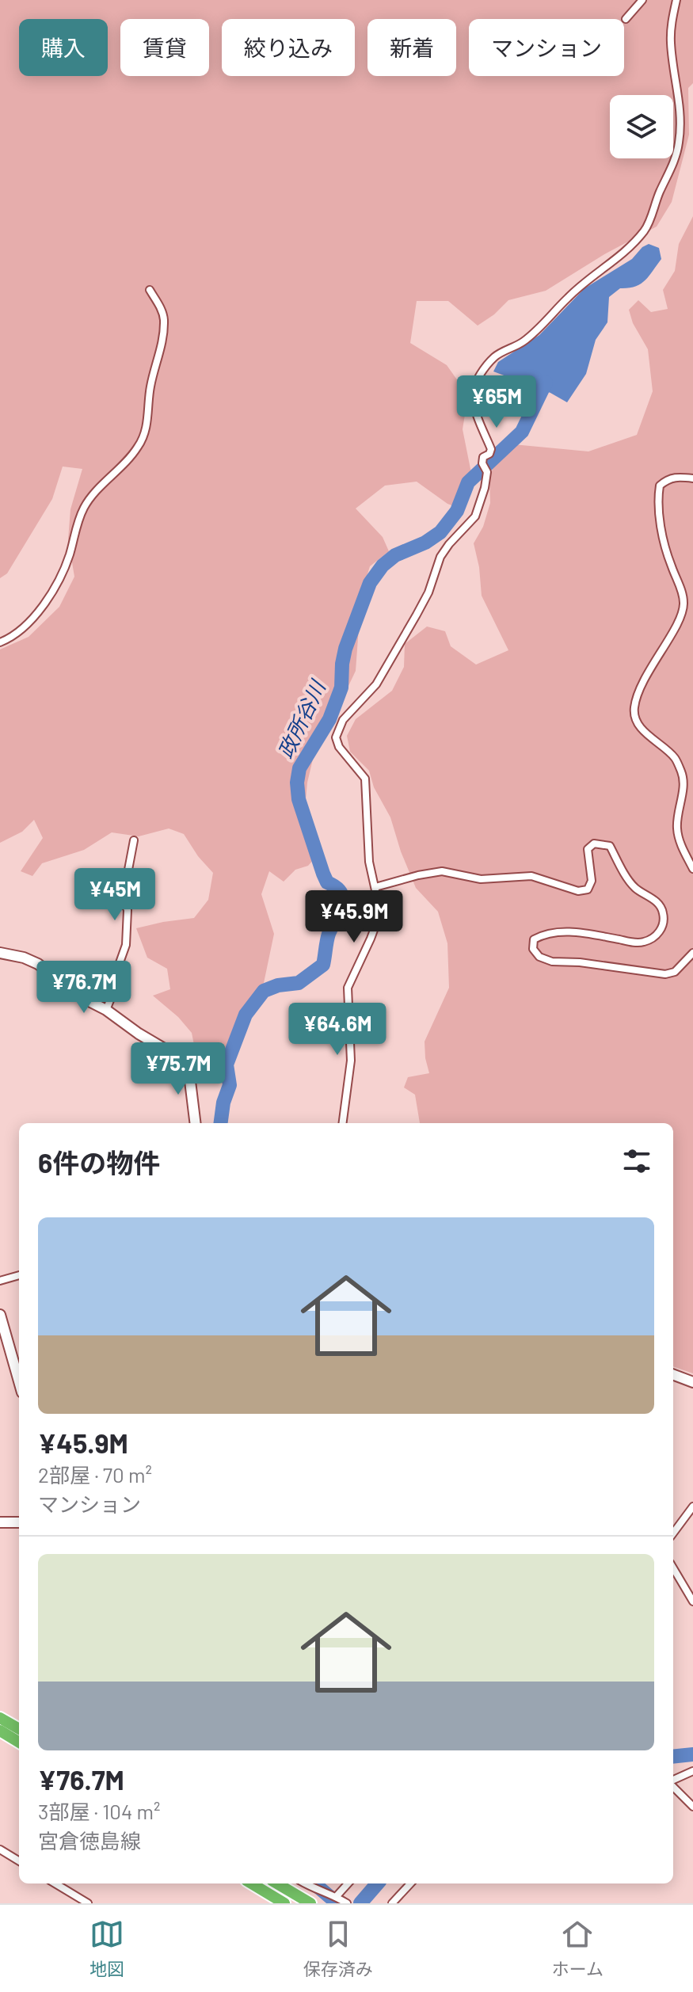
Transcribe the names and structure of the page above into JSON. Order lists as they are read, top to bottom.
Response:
{
  "water": ["政所谷川"],
  "page": {
    "chip": [
      "購入",
      "賃貸",
      "絞り込み",
      "新着",
      "マンション"
    ],
    "price": [
      "¥65M",
      "¥45M",
      "¥45.9M",
      "¥76.7M",
      "¥64.6M",
      "¥75.7M"
    ],
    "heading": "6件の物件",
    "list": [
      {
        "name": "¥45.9M",
        "note": "2部屋 · 70 m² · マンション"
      },
      {
        "name": "¥76.7M",
        "note": "3部屋 · 104 m² · 宮倉徳島線"
      }
    ],
    "tabs": ["地図", "保存済み", "ホーム"]
  }
}
